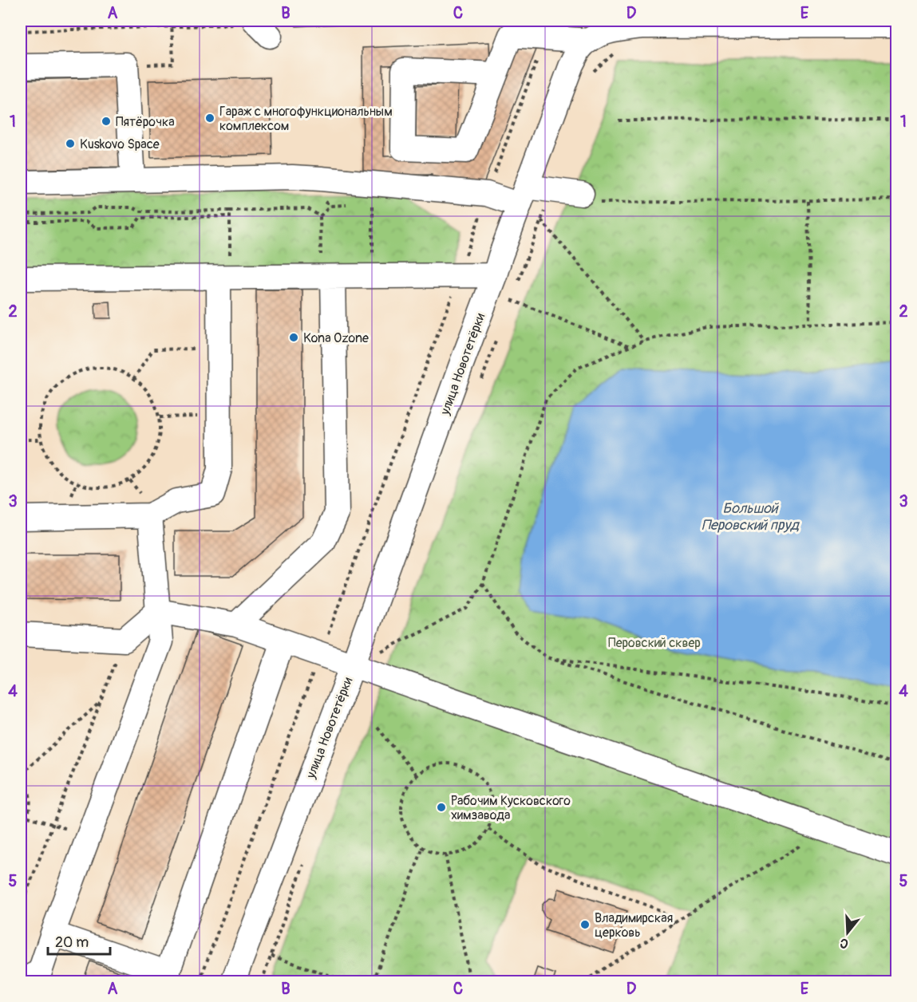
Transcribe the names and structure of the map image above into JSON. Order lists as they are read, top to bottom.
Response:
{
  "streets": {
    "street": ["улица Новотетёрки"]
  },
  "water": ["Большой Перовский пруд"],
  "parks": ["Перовский сквер"],
  "places": [
    "Гараж с многофункциональным комплексом",
    "Пятёрочка",
    "Kuskovo Space",
    "Kona Ozone",
    "Рабочим Кусковского химзавода",
    "Владимирская церковь"
  ],
  "scale_bar": "20 m",
  "north": "bottom",
  "grid": {
    "columns": [
      "A",
      "B",
      "C",
      "D",
      "E"
    ],
    "rows": [
      "1",
      "2",
      "3",
      "4",
      "5"
    ]
  }
}
